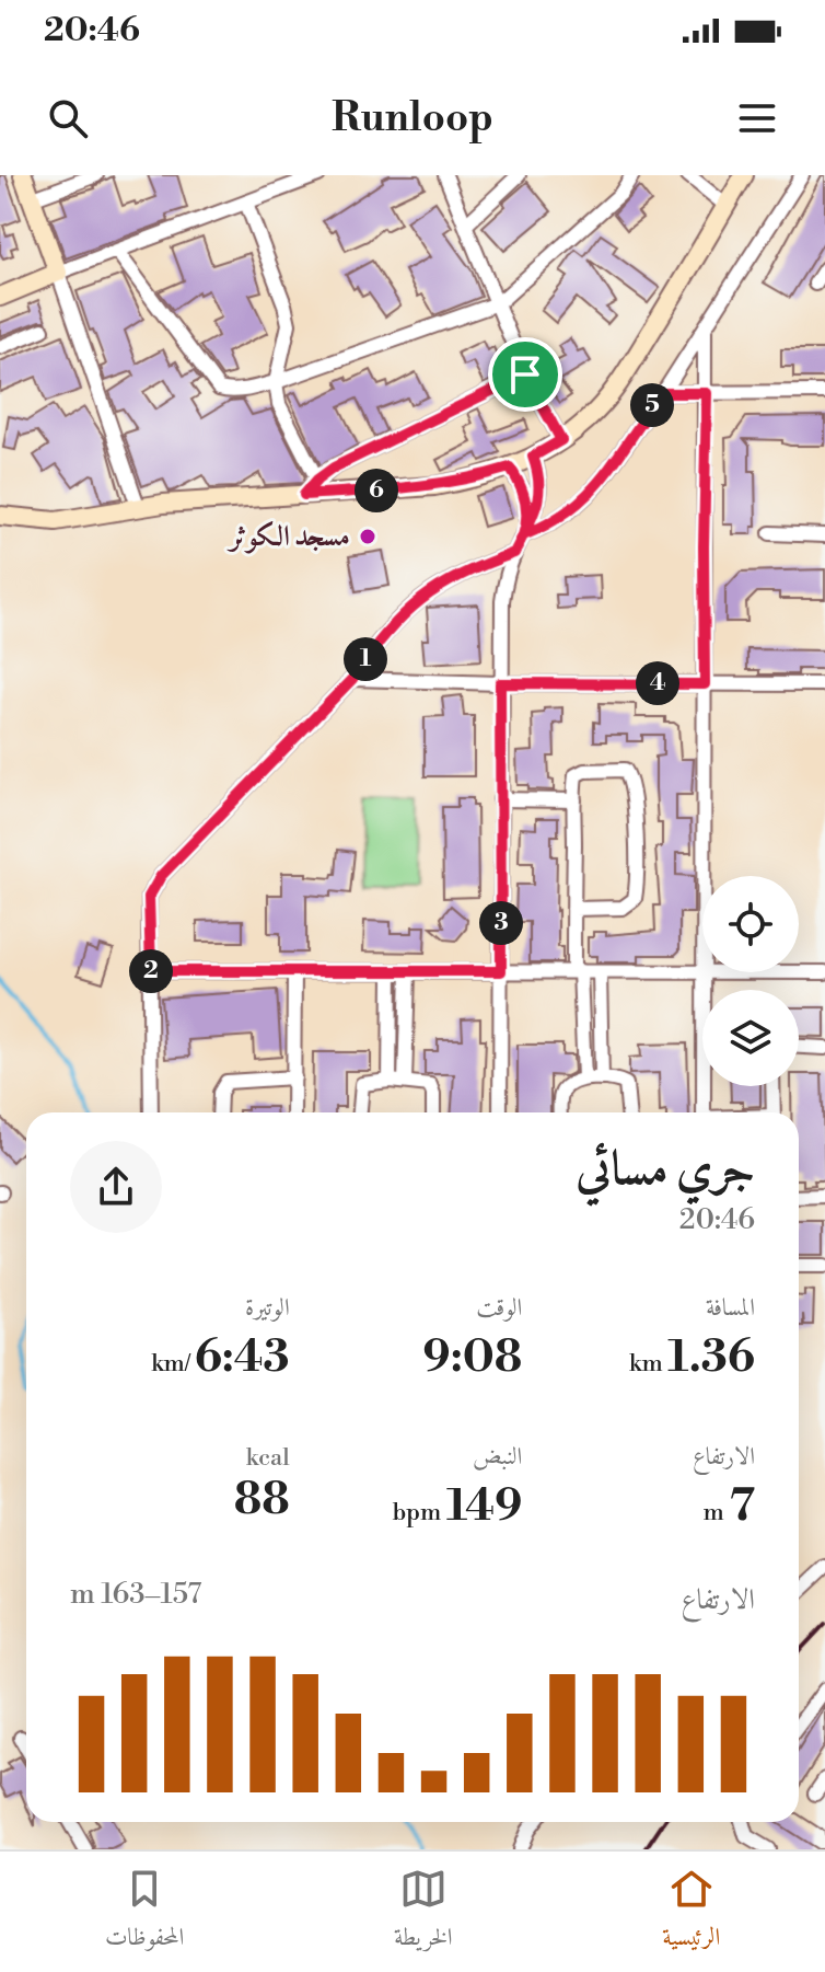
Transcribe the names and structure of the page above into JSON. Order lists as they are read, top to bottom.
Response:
{
  "places": ["مسجد الكوثر"],
  "page": {
    "status": "20:46",
    "header": "Runloop",
    "pins": [
      "5",
      "6",
      "1",
      "4",
      "3",
      "2"
    ],
    "heading": ["جري مسائي", "20:46"],
    "stats": [
      ["المسافة", "1.36 km"],
      ["الوقت", "9:08"],
      ["الوتيرة", "6:43 /km"],
      ["الارتفاع", "7 m"],
      ["النبض", "149 bpm"],
      ["kcal", "88"]
    ],
    "chart": ["الارتفاع", "157–163 m"],
    "tabs": ["الرئيسية", "الخريطة", "المحفوظات"]
  }
}
